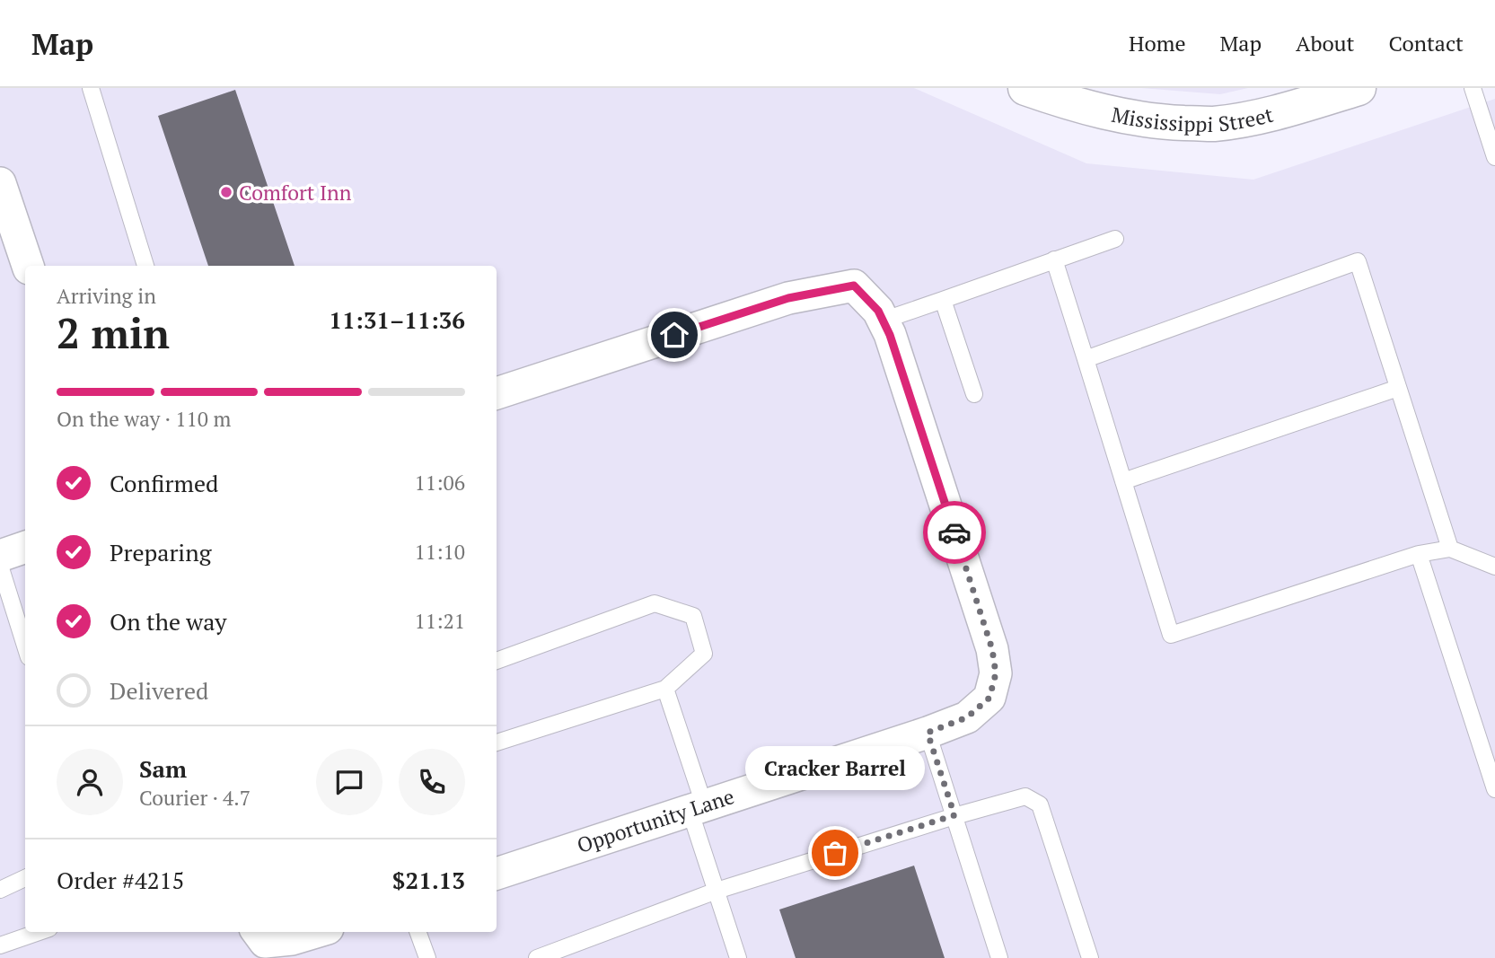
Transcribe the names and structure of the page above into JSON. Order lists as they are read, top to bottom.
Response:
{
  "streets": {
    "street": ["Mississippi Street", "Opportunity Lane"]
  },
  "places": ["Comfort Inn", "Cracker Barrel"],
  "page": {
    "header": "Map",
    "nav": [
      "Home",
      "Map",
      "About",
      "Contact"
    ],
    "heading": ["2 min", "Arriving in", "11:31–11:36"],
    "panel": [
      "Sam",
      "Courier · 4.7",
      "Order #4215",
      "$21.13"
    ],
    "bar": "On the way · 110 m",
    "list": [
      ["Confirmed", "11:06"],
      ["Preparing", "11:10"],
      ["On the way", "11:21"],
      "Delivered"
    ],
    "bubble": "Cracker Barrel"
  }
}
